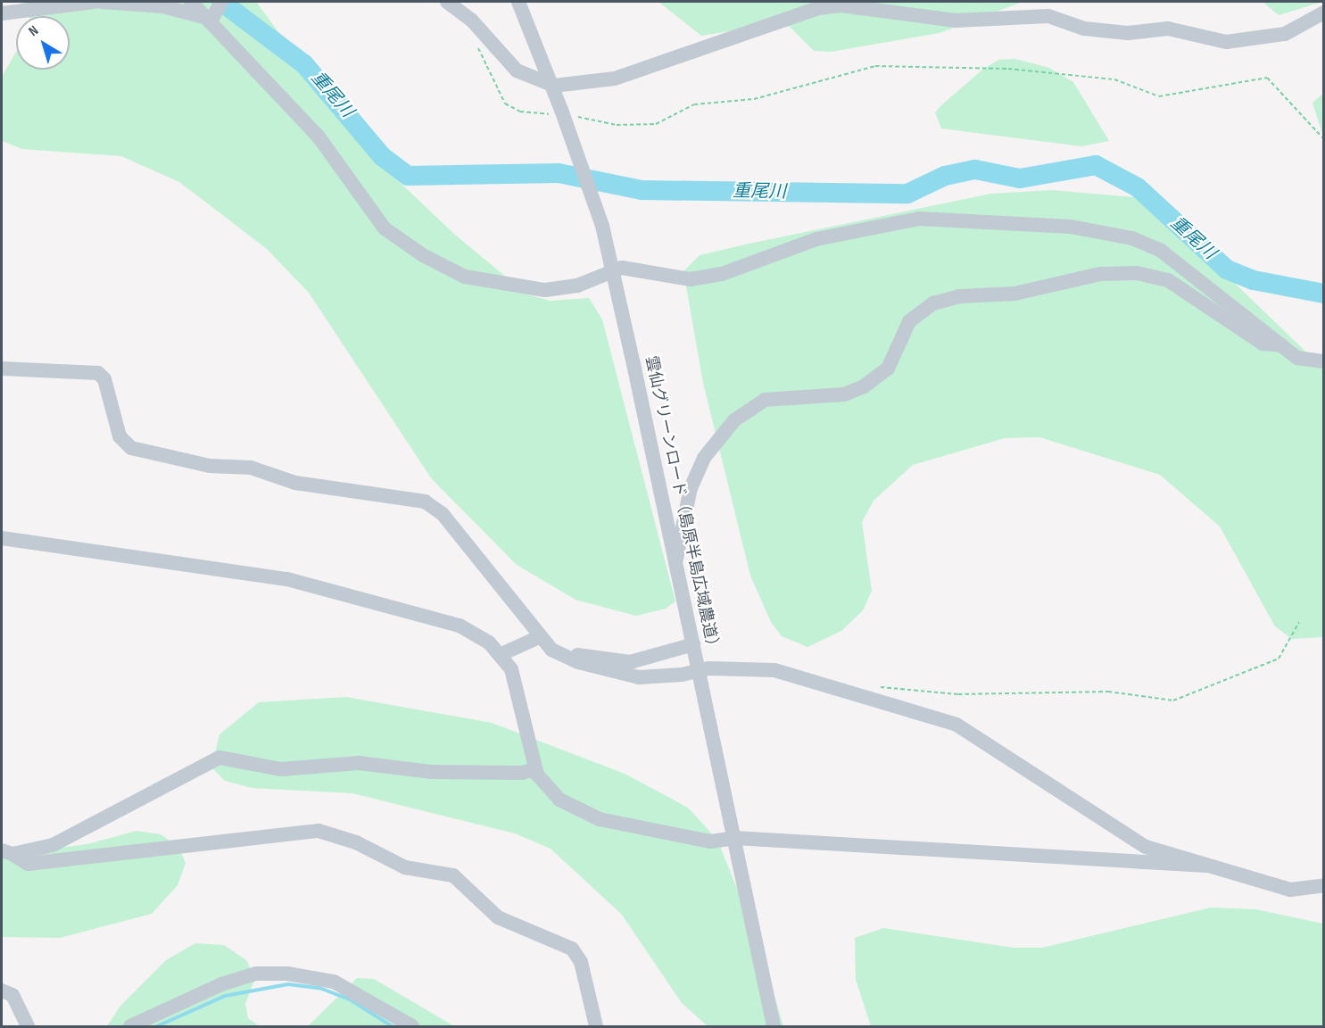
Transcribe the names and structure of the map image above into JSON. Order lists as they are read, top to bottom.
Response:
{
  "streets": {
    "street": ["雲仙グリーンロード（島原半島広域農道）"]
  },
  "water": ["重尾川"],
  "north": "top left"
}
